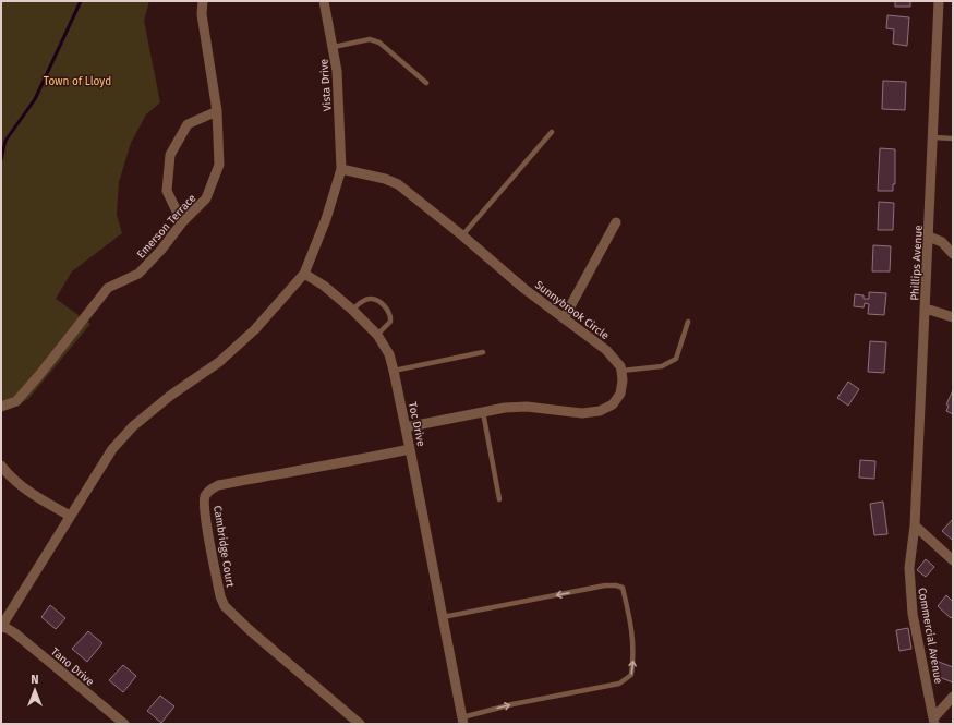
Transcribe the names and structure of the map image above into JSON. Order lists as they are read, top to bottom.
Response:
{
  "streets": {
    "street": [
      "Vista Drive",
      "Emerson Terrace",
      "Phillips Avenue",
      "Sunnybrook Circle",
      "Toc Drive",
      "Cambridge Court",
      "Commercial Avenue",
      "Tano Drive"
    ]
  },
  "crossings": [
    ["Vista Drive", "Sunnybrook Circle"],
    ["Phillips Avenue", "Commercial Avenue"],
    ["Toc Drive", "Cambridge Court"]
  ],
  "parks": ["Town of Lloyd"],
  "north": "top"
}
